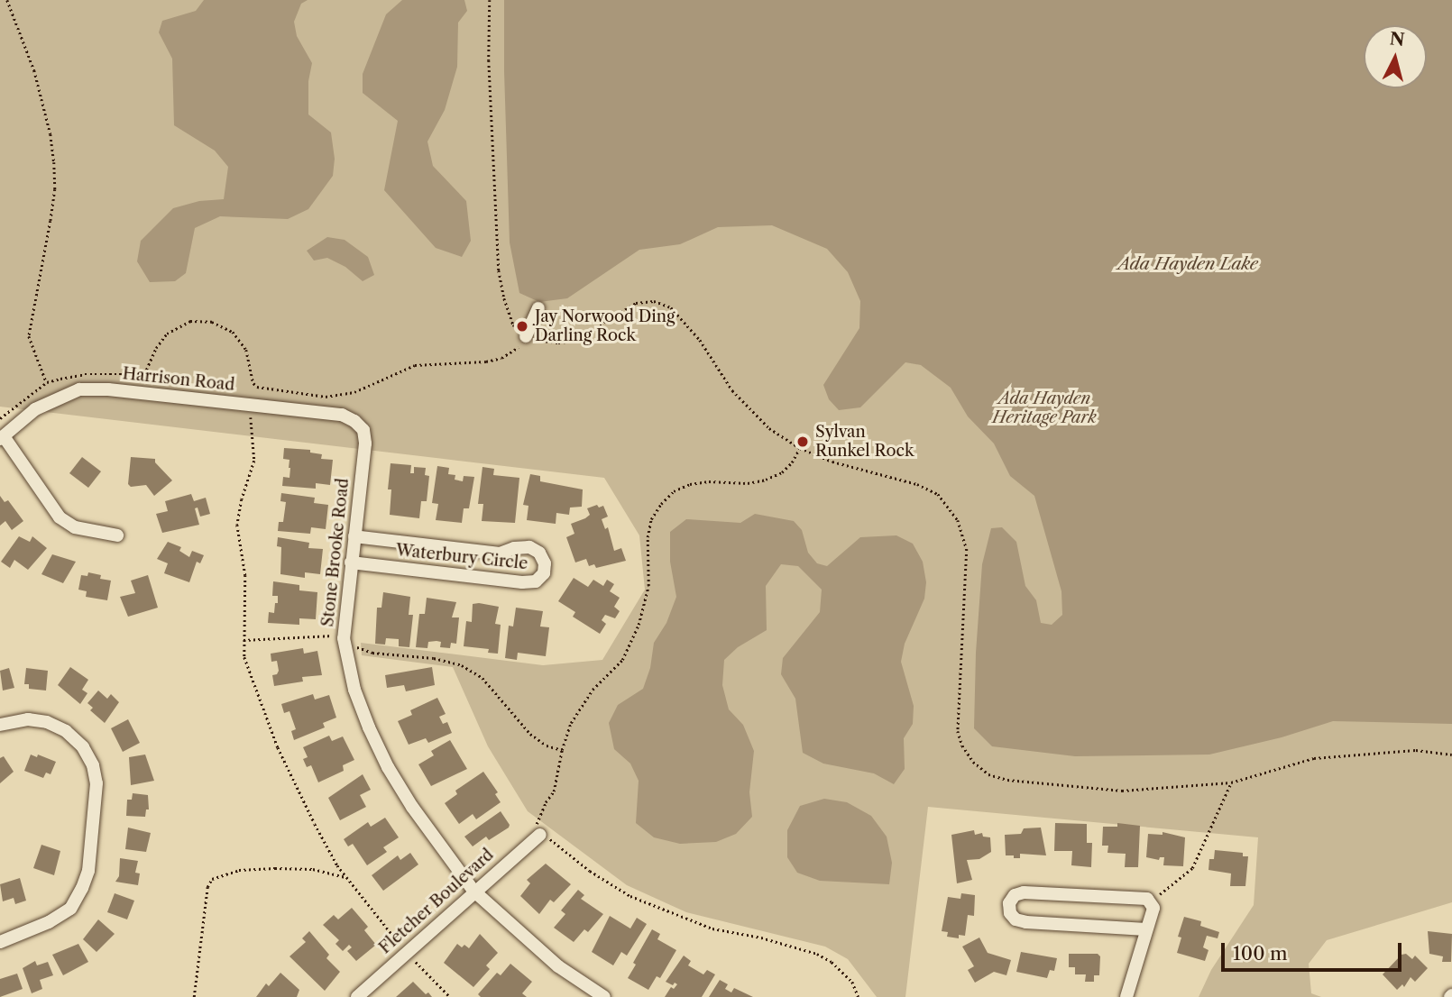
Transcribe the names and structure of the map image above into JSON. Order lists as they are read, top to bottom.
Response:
{
  "streets": {
    "street": [
      "Harrison Road",
      "Stone Brooke Road",
      "Waterbury Circle",
      "Fletcher Boulevard"
    ]
  },
  "crossings": [
    ["Harrison Road", "Stone Brooke Road"],
    ["Stone Brooke Road", "Waterbury Circle"],
    ["Stone Brooke Road", "Fletcher Boulevard"]
  ],
  "water": ["Ada Hayden Lake"],
  "parks": ["Ada Hayden Heritage Park"],
  "places": ["Jay Norwood Ding Darling Rock", "Sylvan Runkel Rock"],
  "scale_bar": "100 m",
  "north": "top"
}
